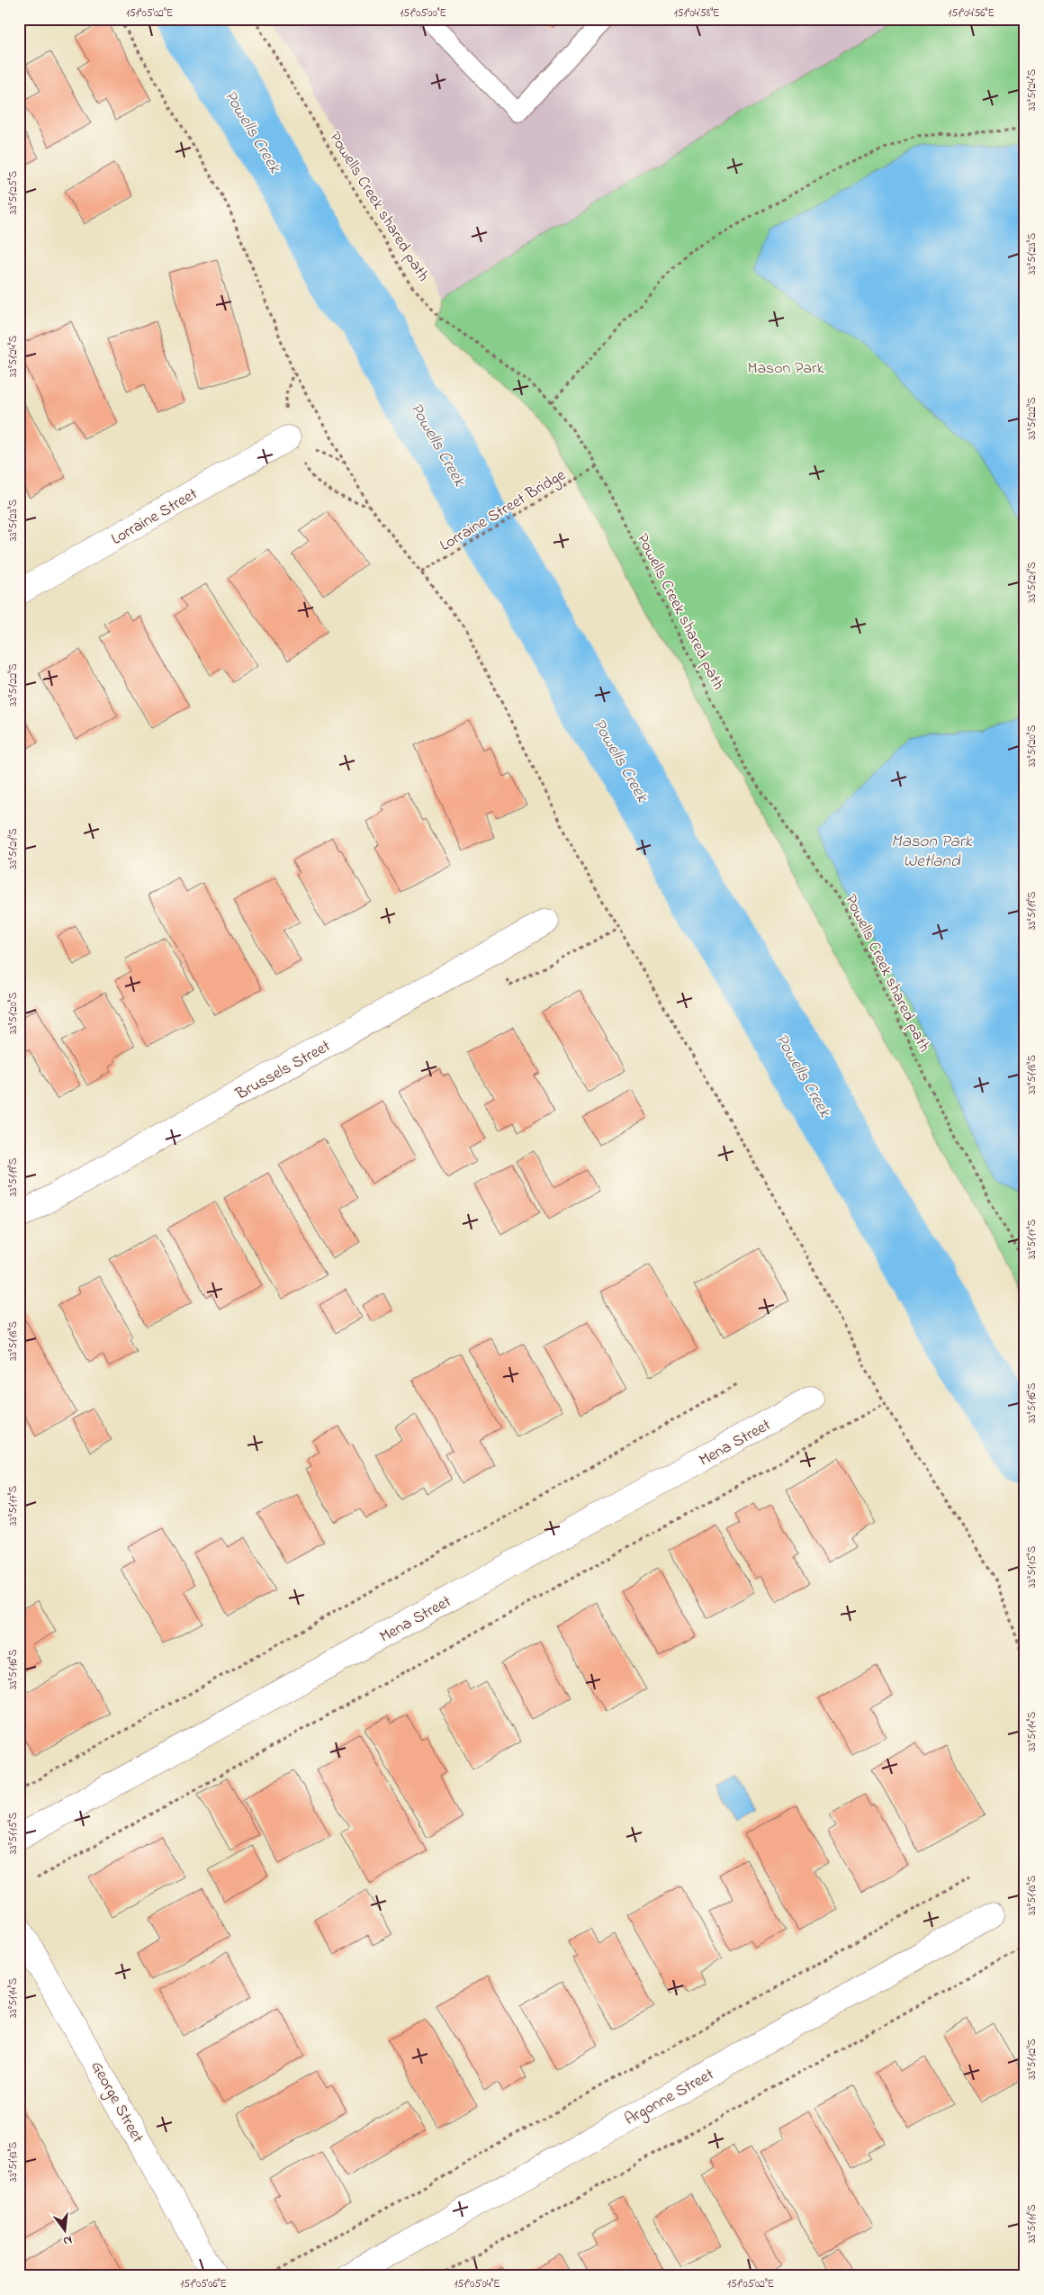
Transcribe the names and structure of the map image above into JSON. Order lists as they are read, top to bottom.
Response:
{
  "streets": {
    "street": [
      "Lorraine Street",
      "Brussels Street",
      "Mena Street",
      "Argonne Street",
      "George Street"
    ],
    "path": ["Powells Creek shared path", "Lorraine Street Bridge"]
  },
  "crossings": [
    ["Powells Creek shared path", "Lorraine Street Bridge"]
  ],
  "water": ["Powells Creek", "Mason Park Wetland"],
  "parks": ["Mason Park"],
  "north": "bottom",
  "coordinates": [
    "151°05'02\"E",
    "151°05'00\"E",
    "151°04'58\"E",
    "151°04'56\"E",
    "33°51'24\"S",
    "33°51'25\"S",
    "33°51'23\"S",
    "33°51'22\"S",
    "33°51'21\"S",
    "33°51'20\"S",
    "33°51'19\"S",
    "33°51'18\"S",
    "33°51'17\"S",
    "33°51'16\"S",
    "33°51'15\"S",
    "33°51'14\"S",
    "33°51'13\"S",
    "33°51'12\"S",
    "33°51'11\"S",
    "151°05'06\"E",
    "151°05'04\"E"
  ]
}
